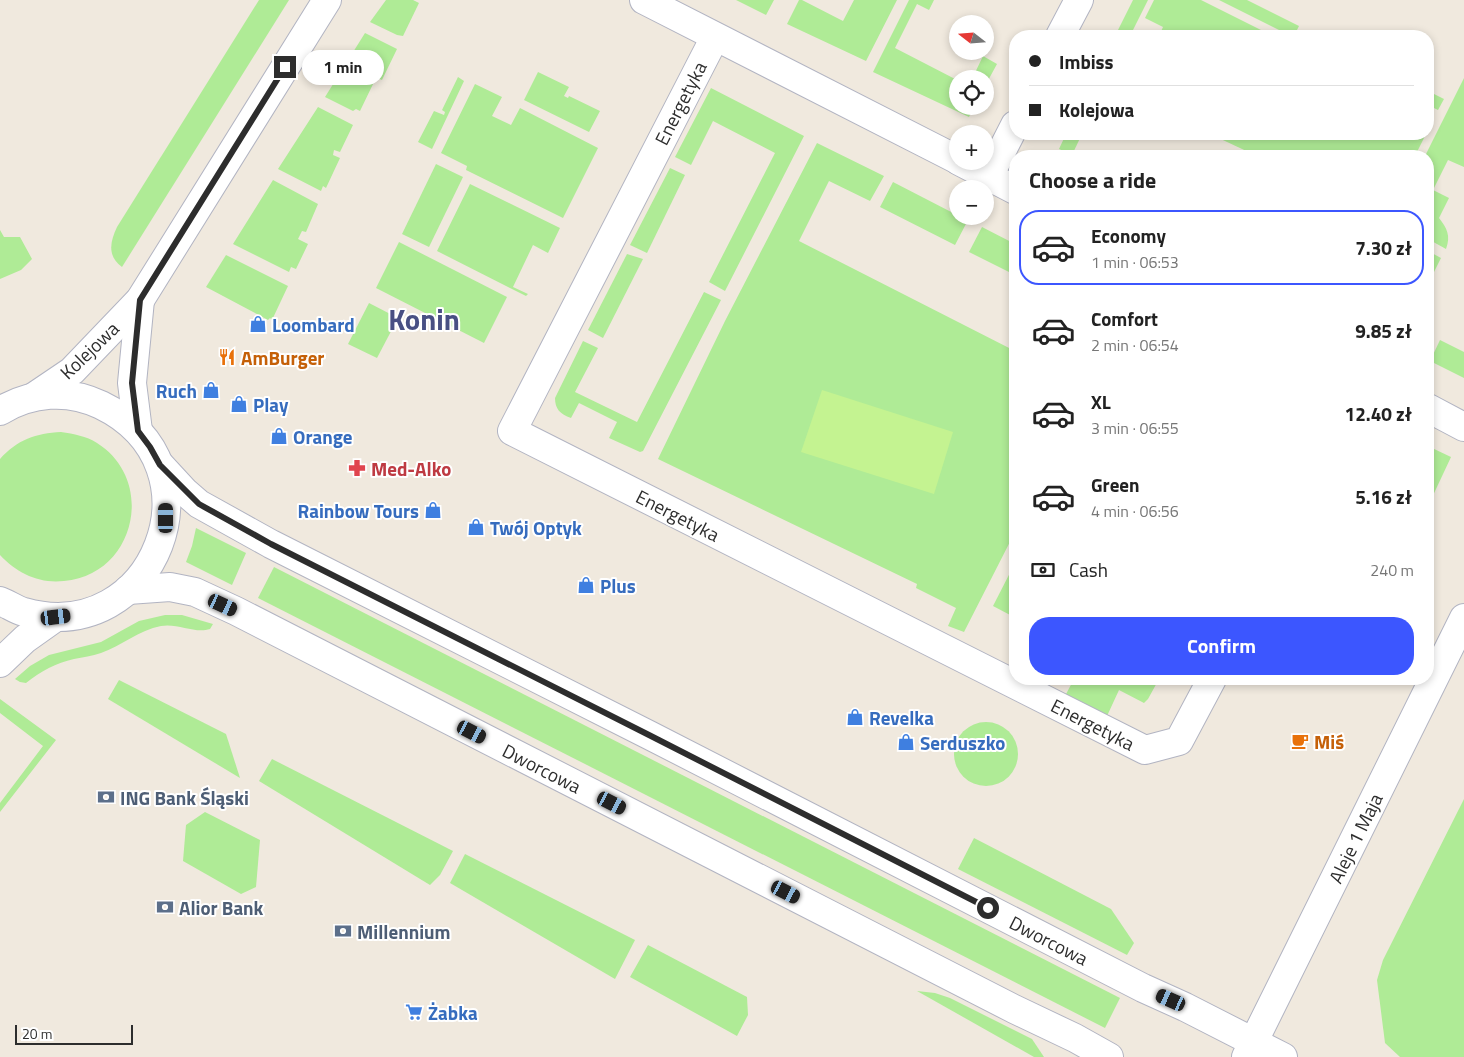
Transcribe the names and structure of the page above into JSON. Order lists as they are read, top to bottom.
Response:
{
  "streets": {
    "street": [
      "Energetyka",
      "Kolejowa",
      "Dworcowa",
      "Aleje 1 Maja"
    ]
  },
  "crossings": [
    ["Dworcowa", "Aleje 1 Maja"]
  ],
  "districts": ["Konin"],
  "places": {
    "shop": [
      "Loombard",
      "Ruch",
      "Play",
      "Orange",
      "Rainbow Tours",
      "Twój Optyk",
      "Plus",
      "Revelka",
      "Serduszko"
    ],
    "restaurant": ["AmBurger"],
    "pharmacy": ["Med-Alko"],
    "cafe": ["Miś"],
    "bank": ["ING Bank Śląski", "Alior Bank", "Millennium"],
    "supermarket": ["Żabka"]
  },
  "scale_bar": "20 m",
  "north": "left",
  "page": {
    "map_buttons": ["+", "−"],
    "banner": ["Imbiss", "Kolejowa"],
    "bubble": "1 min",
    "heading": "Choose a ride",
    "list": [
      {
        "name": "Economy",
        "note": "1 min · 06:53",
        "value": "7.30 zł"
      },
      {
        "name": "Comfort",
        "note": "2 min · 06:54",
        "value": "9.85 zł"
      },
      {
        "name": "XL",
        "note": "3 min · 06:55",
        "value": "12.40 zł"
      },
      {
        "name": "Green",
        "note": "4 min · 06:56",
        "value": "5.16 zł"
      }
    ],
    "pay": ["Cash", "240 m"],
    "buttons": "Confirm",
    "scale": "20 m"
  }
}
